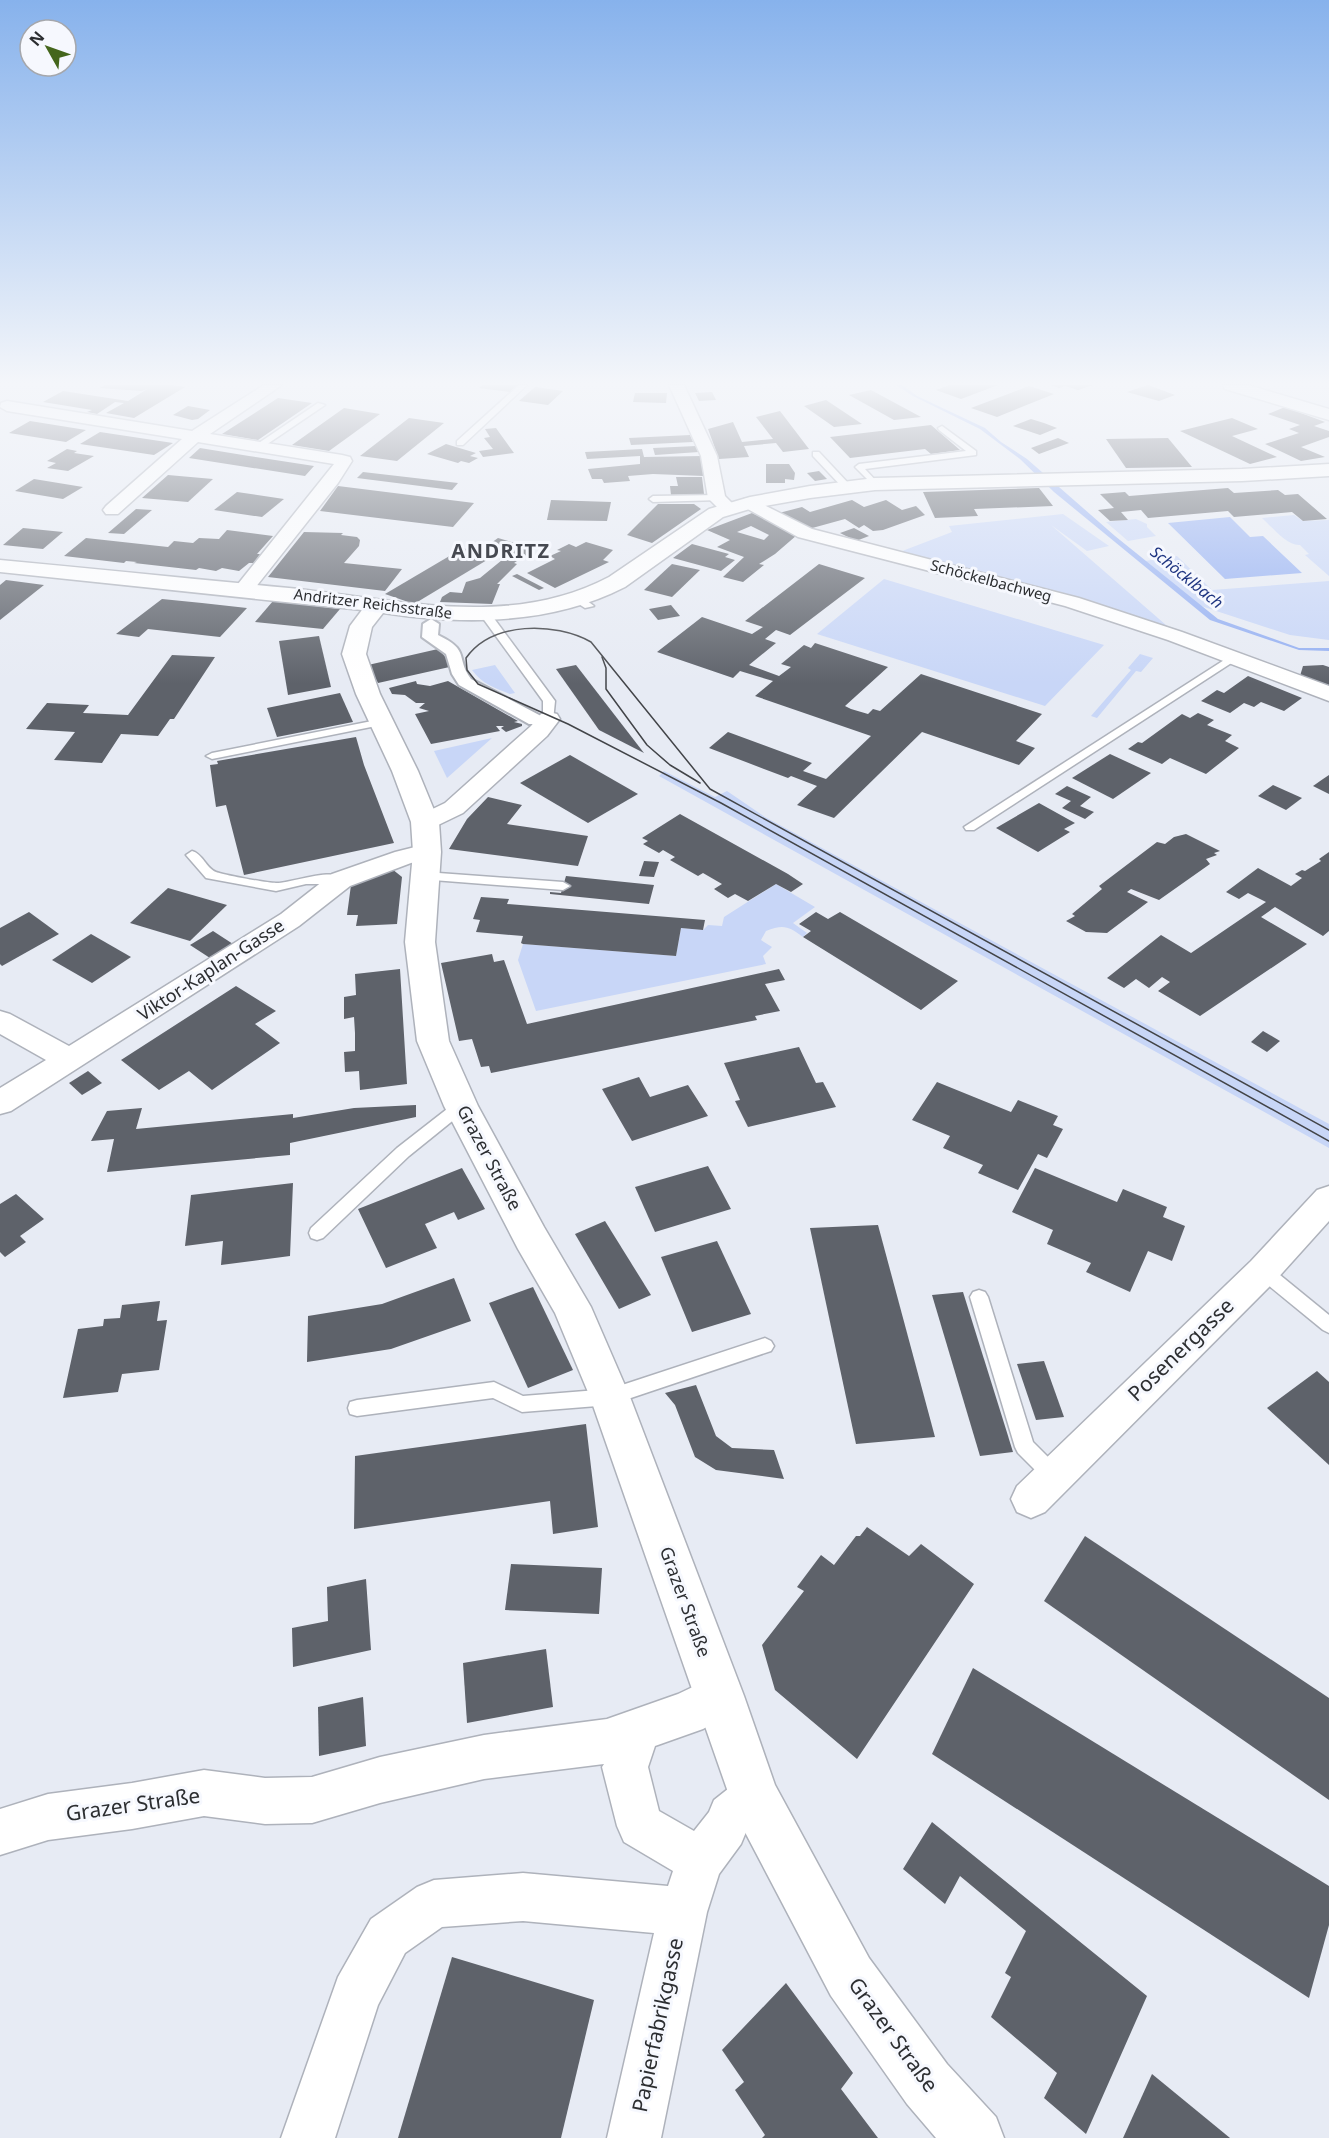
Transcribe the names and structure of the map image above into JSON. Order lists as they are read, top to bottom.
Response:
{
  "streets": {
    "street": [
      "Schöckelbachweg",
      "Andritzer Reichsstraße",
      "Viktor-Kaplan-Gasse",
      "Grazer Straße",
      "Posenergasse",
      "Papierfabrikgasse"
    ]
  },
  "crossings": [
    ["Schöckelbachweg", "Andritzer Reichsstraße"],
    ["Andritzer Reichsstraße", "Grazer Straße"],
    ["Viktor-Kaplan-Gasse", "Grazer Straße"],
    ["Grazer Straße", "Papierfabrikgasse"]
  ],
  "districts": ["ANDRITZ"],
  "water": ["Schöcklbach"],
  "north": "top left"
}
